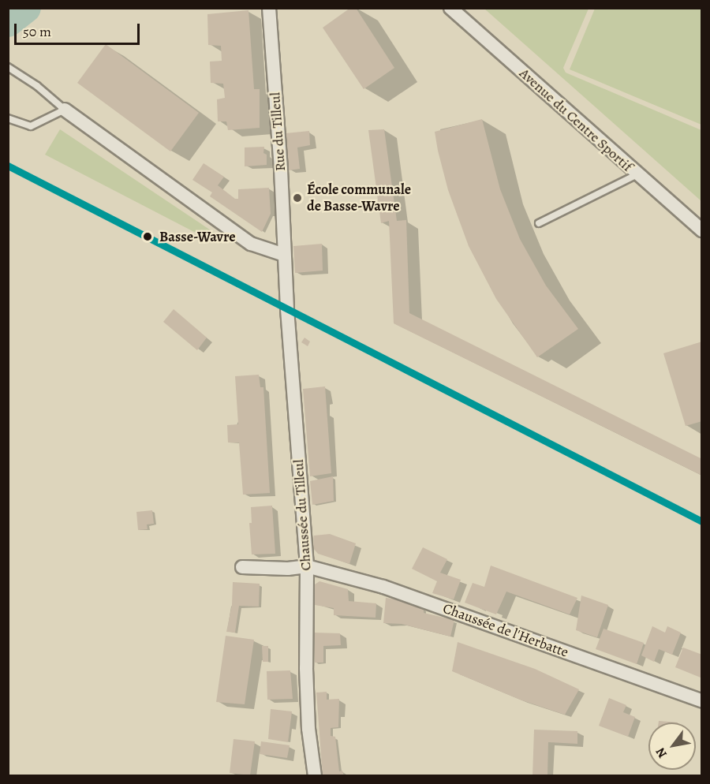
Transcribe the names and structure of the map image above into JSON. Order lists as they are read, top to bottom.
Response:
{
  "streets": {
    "street": [
      "Avenue du Centre Sportif",
      "Rue du Tilleul",
      "Chaussée du Tilleul",
      "Chaussée de l'Herbatte"
    ]
  },
  "crossings": [
    ["Rue du Tilleul", "Chaussée du Tilleul"],
    ["Chaussée du Tilleul", "Chaussée de l'Herbatte"]
  ],
  "places": ["École communale de Basse-Wavre", "Basse-Wavre"],
  "scale_bar": "50 m",
  "north": "bottom left"
}
